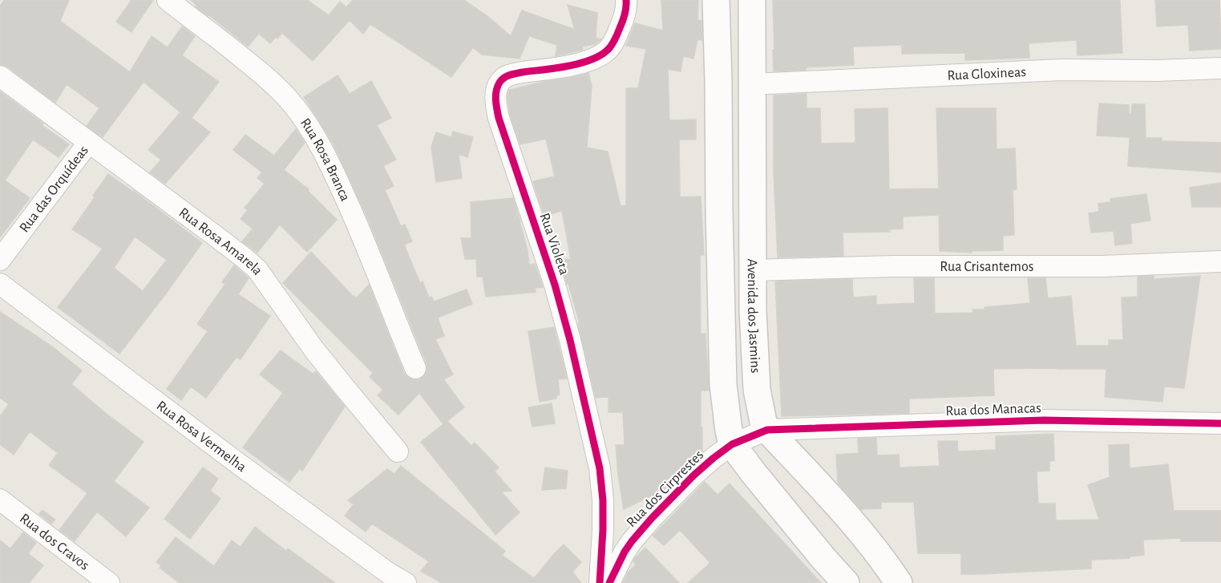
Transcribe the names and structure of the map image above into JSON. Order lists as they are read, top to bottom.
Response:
{
  "streets": {
    "street": [
      "Rua Gloxineas",
      "Rua Rosa Branca",
      "Rua das Orquídeas",
      "Rua Rosa Amarela",
      "Rua Violeta",
      "Rua Crisantemos",
      "Avenida dos Jasmins",
      "Rua dos Manacas",
      "Rua Rosa Vermelha",
      "Rua dos Cirprestes",
      "Rua dos Cravos"
    ]
  },
  "crossings": [
    ["Rua Gloxineas", "Avenida dos Jasmins"],
    ["Rua das Orquídeas", "Rua Rosa Amarela"],
    ["Rua Crisantemos", "Avenida dos Jasmins"],
    ["Avenida dos Jasmins", "Rua dos Manacas"],
    ["Avenida dos Jasmins", "Rua dos Cirprestes"],
    ["Rua dos Manacas", "Rua dos Cirprestes"]
  ]
}
